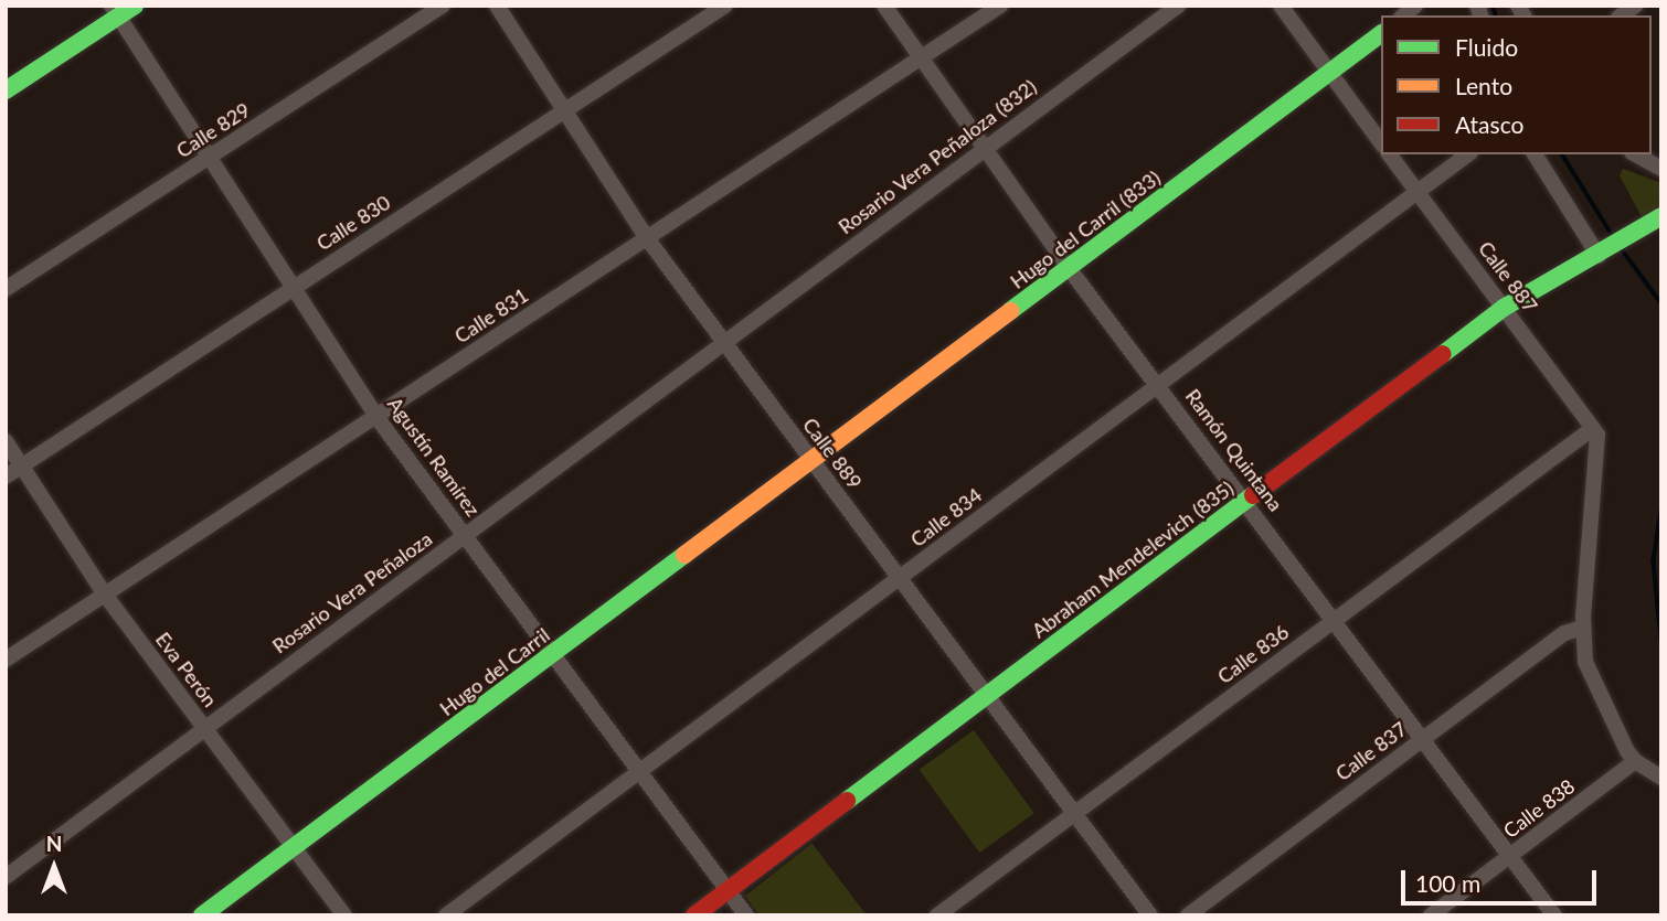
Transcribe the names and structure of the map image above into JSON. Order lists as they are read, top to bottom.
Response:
{
  "streets": {
    "street": [
      "Calle 829",
      "Rosario Vera Peñaloza (832)",
      "Calle 830",
      "Hugo del Carril (833)",
      "Calle 887",
      "Calle 831",
      "Ramón Quintana",
      "Calle 889",
      "Agustín Ramírez",
      "Calle 834",
      "Abraham Mendelevich (835)",
      "Rosario Vera Peñaloza",
      "Calle 836",
      "Eva Perón",
      "Hugo del Carril",
      "Calle 837",
      "Calle 838"
    ]
  },
  "crossings": [
    ["Calle 829", "Agustín Ramírez"],
    ["Rosario Vera Peñaloza (832)", "Ramón Quintana"],
    ["Rosario Vera Peñaloza (832)", "Calle 889"],
    ["Rosario Vera Peñaloza (832)", "Rosario Vera Peñaloza"],
    ["Calle 830", "Calle 889"],
    ["Calle 830", "Agustín Ramírez"],
    ["Calle 830", "Eva Perón"],
    ["Hugo del Carril (833)", "Ramón Quintana"],
    ["Hugo del Carril (833)", "Calle 889"],
    ["Hugo del Carril (833)", "Hugo del Carril"],
    ["Calle 887", "Calle 834"],
    ["Calle 887", "Abraham Mendelevich (835)"],
    ["Calle 887", "Calle 836"],
    ["Calle 831", "Ramón Quintana"],
    ["Calle 831", "Calle 889"],
    ["Calle 831", "Agustín Ramírez"],
    ["Calle 831", "Eva Perón"],
    ["Ramón Quintana", "Calle 834"],
    ["Ramón Quintana", "Abraham Mendelevich (835)"],
    ["Ramón Quintana", "Calle 836"],
    ["Ramón Quintana", "Calle 837"],
    ["Ramón Quintana", "Calle 838"],
    ["Calle 889", "Calle 834"],
    ["Calle 889", "Abraham Mendelevich (835)"],
    ["Calle 889", "Rosario Vera Peñaloza"],
    ["Calle 889", "Calle 836"],
    ["Calle 889", "Hugo del Carril"],
    ["Agustín Ramírez", "Calle 834"],
    ["Agustín Ramírez", "Abraham Mendelevich (835)"],
    ["Agustín Ramírez", "Rosario Vera Peñaloza"],
    ["Agustín Ramírez", "Hugo del Carril"],
    ["Rosario Vera Peñaloza", "Eva Perón"],
    ["Eva Perón", "Hugo del Carril"]
  ],
  "legend": ["Fluido", "Lento", "Atasco"],
  "scale_bar": "100 m",
  "north": "top"
}
